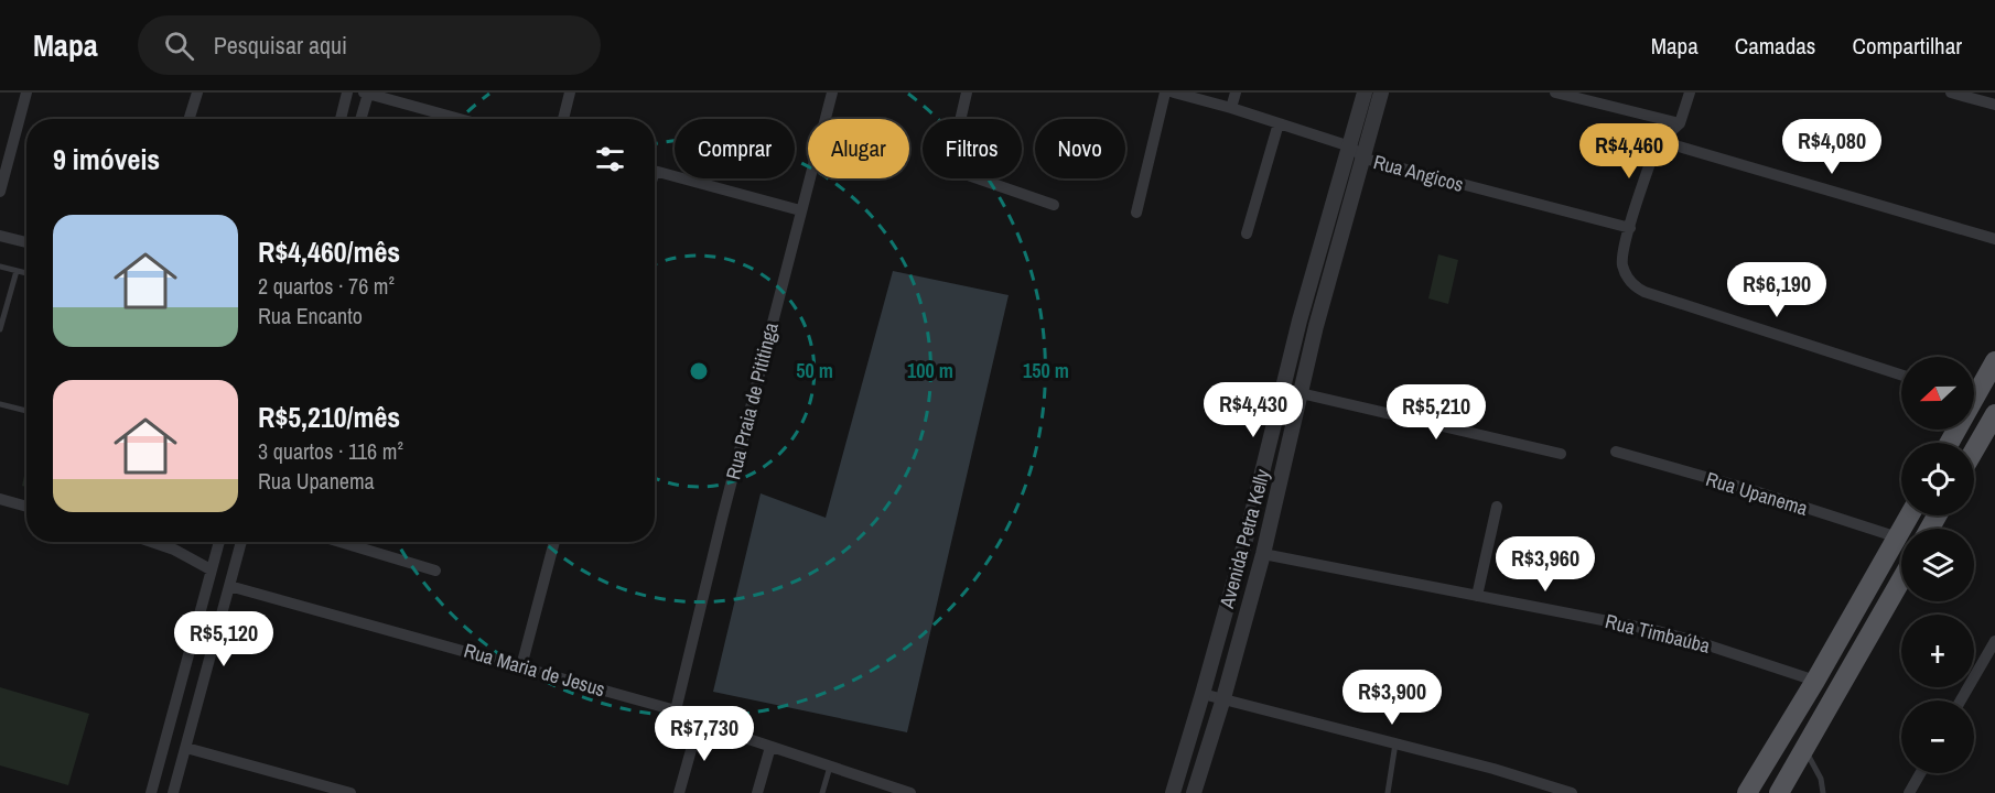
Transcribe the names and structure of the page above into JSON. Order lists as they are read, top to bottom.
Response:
{
  "streets": {
    "street": [
      "Rua Angicos",
      "Rua Praia de Pititinga",
      "Rua Upanema",
      "Avenida Petra Kelly",
      "Rua Timbaúba",
      "Rua Maria de Jesus"
    ]
  },
  "crossings": [
    ["Rua Angicos", "Avenida Petra Kelly"],
    ["Rua Praia de Pititinga", "Rua Maria de Jesus"],
    ["Avenida Petra Kelly", "Rua Timbaúba"]
  ],
  "north": "left",
  "page": {
    "header": "Mapa",
    "search": "Pesquisar aqui",
    "nav": ["Mapa", "Camadas", "Compartilhar"],
    "price": [
      "R$4,080",
      "R$4,460",
      "R$6,190",
      "R$4,430",
      "R$5,210",
      "R$3,960",
      "R$5,120",
      "R$3,900",
      "R$7,730"
    ],
    "chip": [
      "Comprar",
      "Alugar",
      "Filtros",
      "Novo"
    ],
    "heading": "9 imóveis",
    "list": [
      {
        "name": "R$4,460/mês",
        "note": "2 quartos · 76 m² · Rua Encanto"
      },
      {
        "name": "R$5,210/mês",
        "note": "3 quartos · 116 m² · Rua Upanema"
      }
    ],
    "map_buttons": ["+", "−"]
  },
  "rings": ["50 m", "100 m", "150 m"]
}
